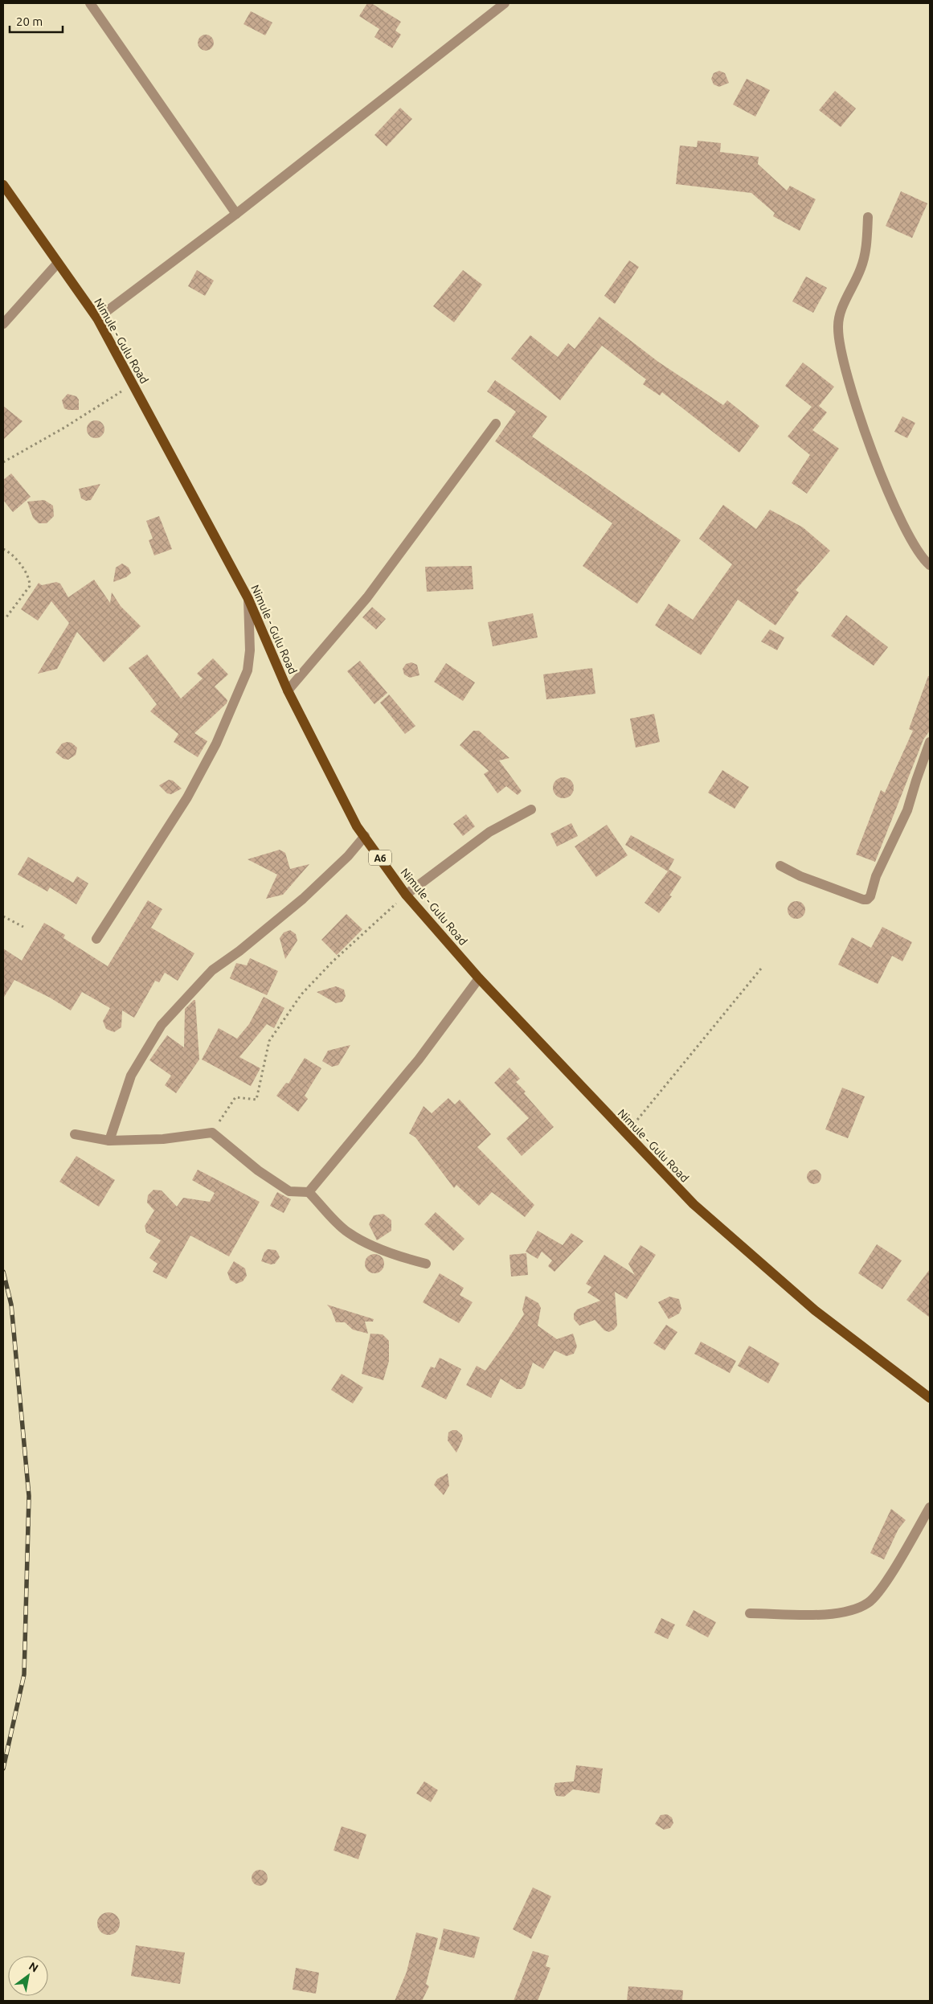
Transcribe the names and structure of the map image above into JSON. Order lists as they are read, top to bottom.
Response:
{
  "streets": {
    "main road": ["Nimule - Gulu Road", "A6"]
  },
  "scale_bar": "20 m",
  "north": "top right"
}
